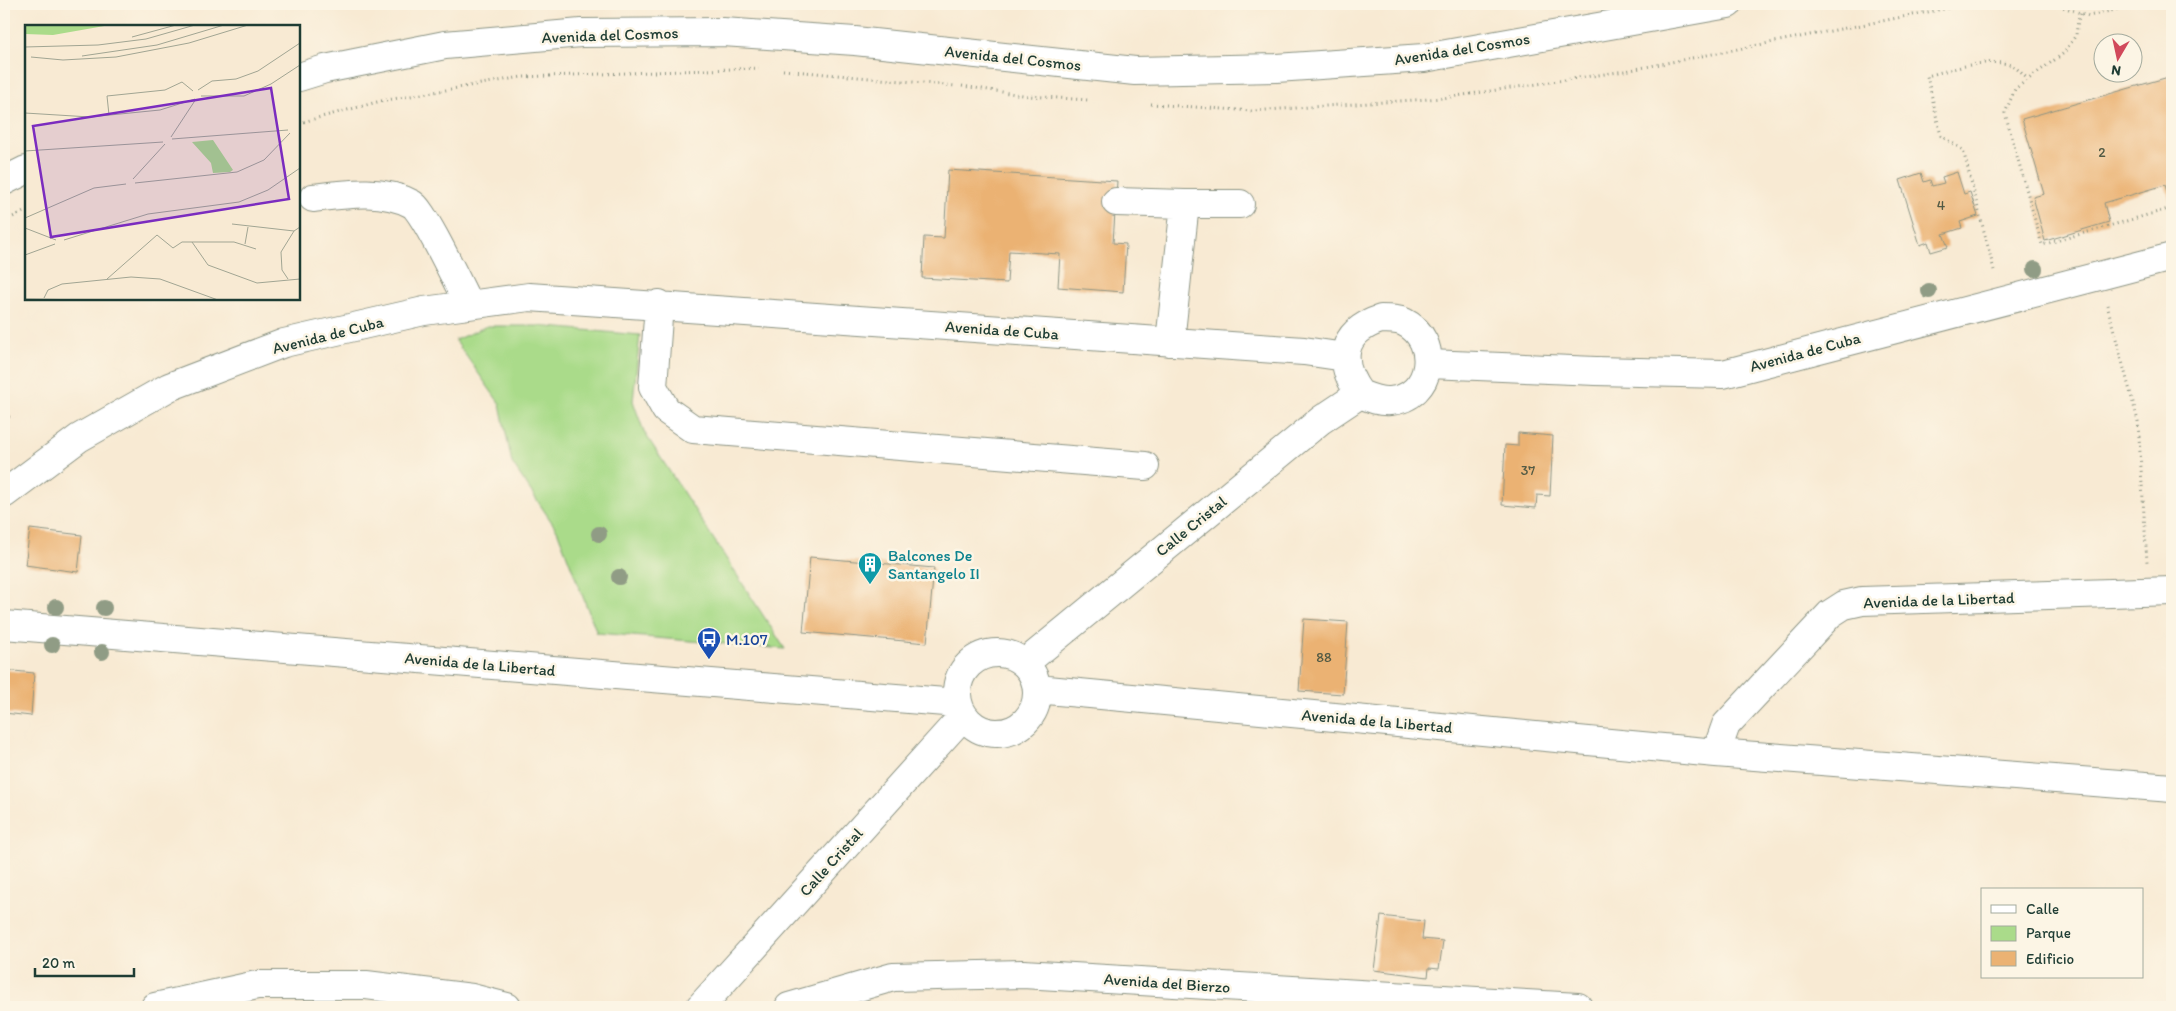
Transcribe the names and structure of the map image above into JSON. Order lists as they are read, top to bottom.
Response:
{
  "streets": {
    "street": [
      "Avenida del Cosmos",
      "Avenida de Cuba",
      "Calle Cristal",
      "Avenida de la Libertad",
      "Avenida del Bierzo"
    ]
  },
  "crossings": [
    ["Avenida de Cuba", "Calle Cristal"],
    ["Calle Cristal", "Avenida de la Libertad"]
  ],
  "places": {
    "building": ["Balcones De Santangelo II"],
    "bus stop": ["M.107"]
  },
  "house_numbers": [
    "2",
    "4",
    "37",
    "88"
  ],
  "legend": ["Calle", "Parque", "Edificio"],
  "scale_bar": "20 m",
  "north": "bottom"
}
